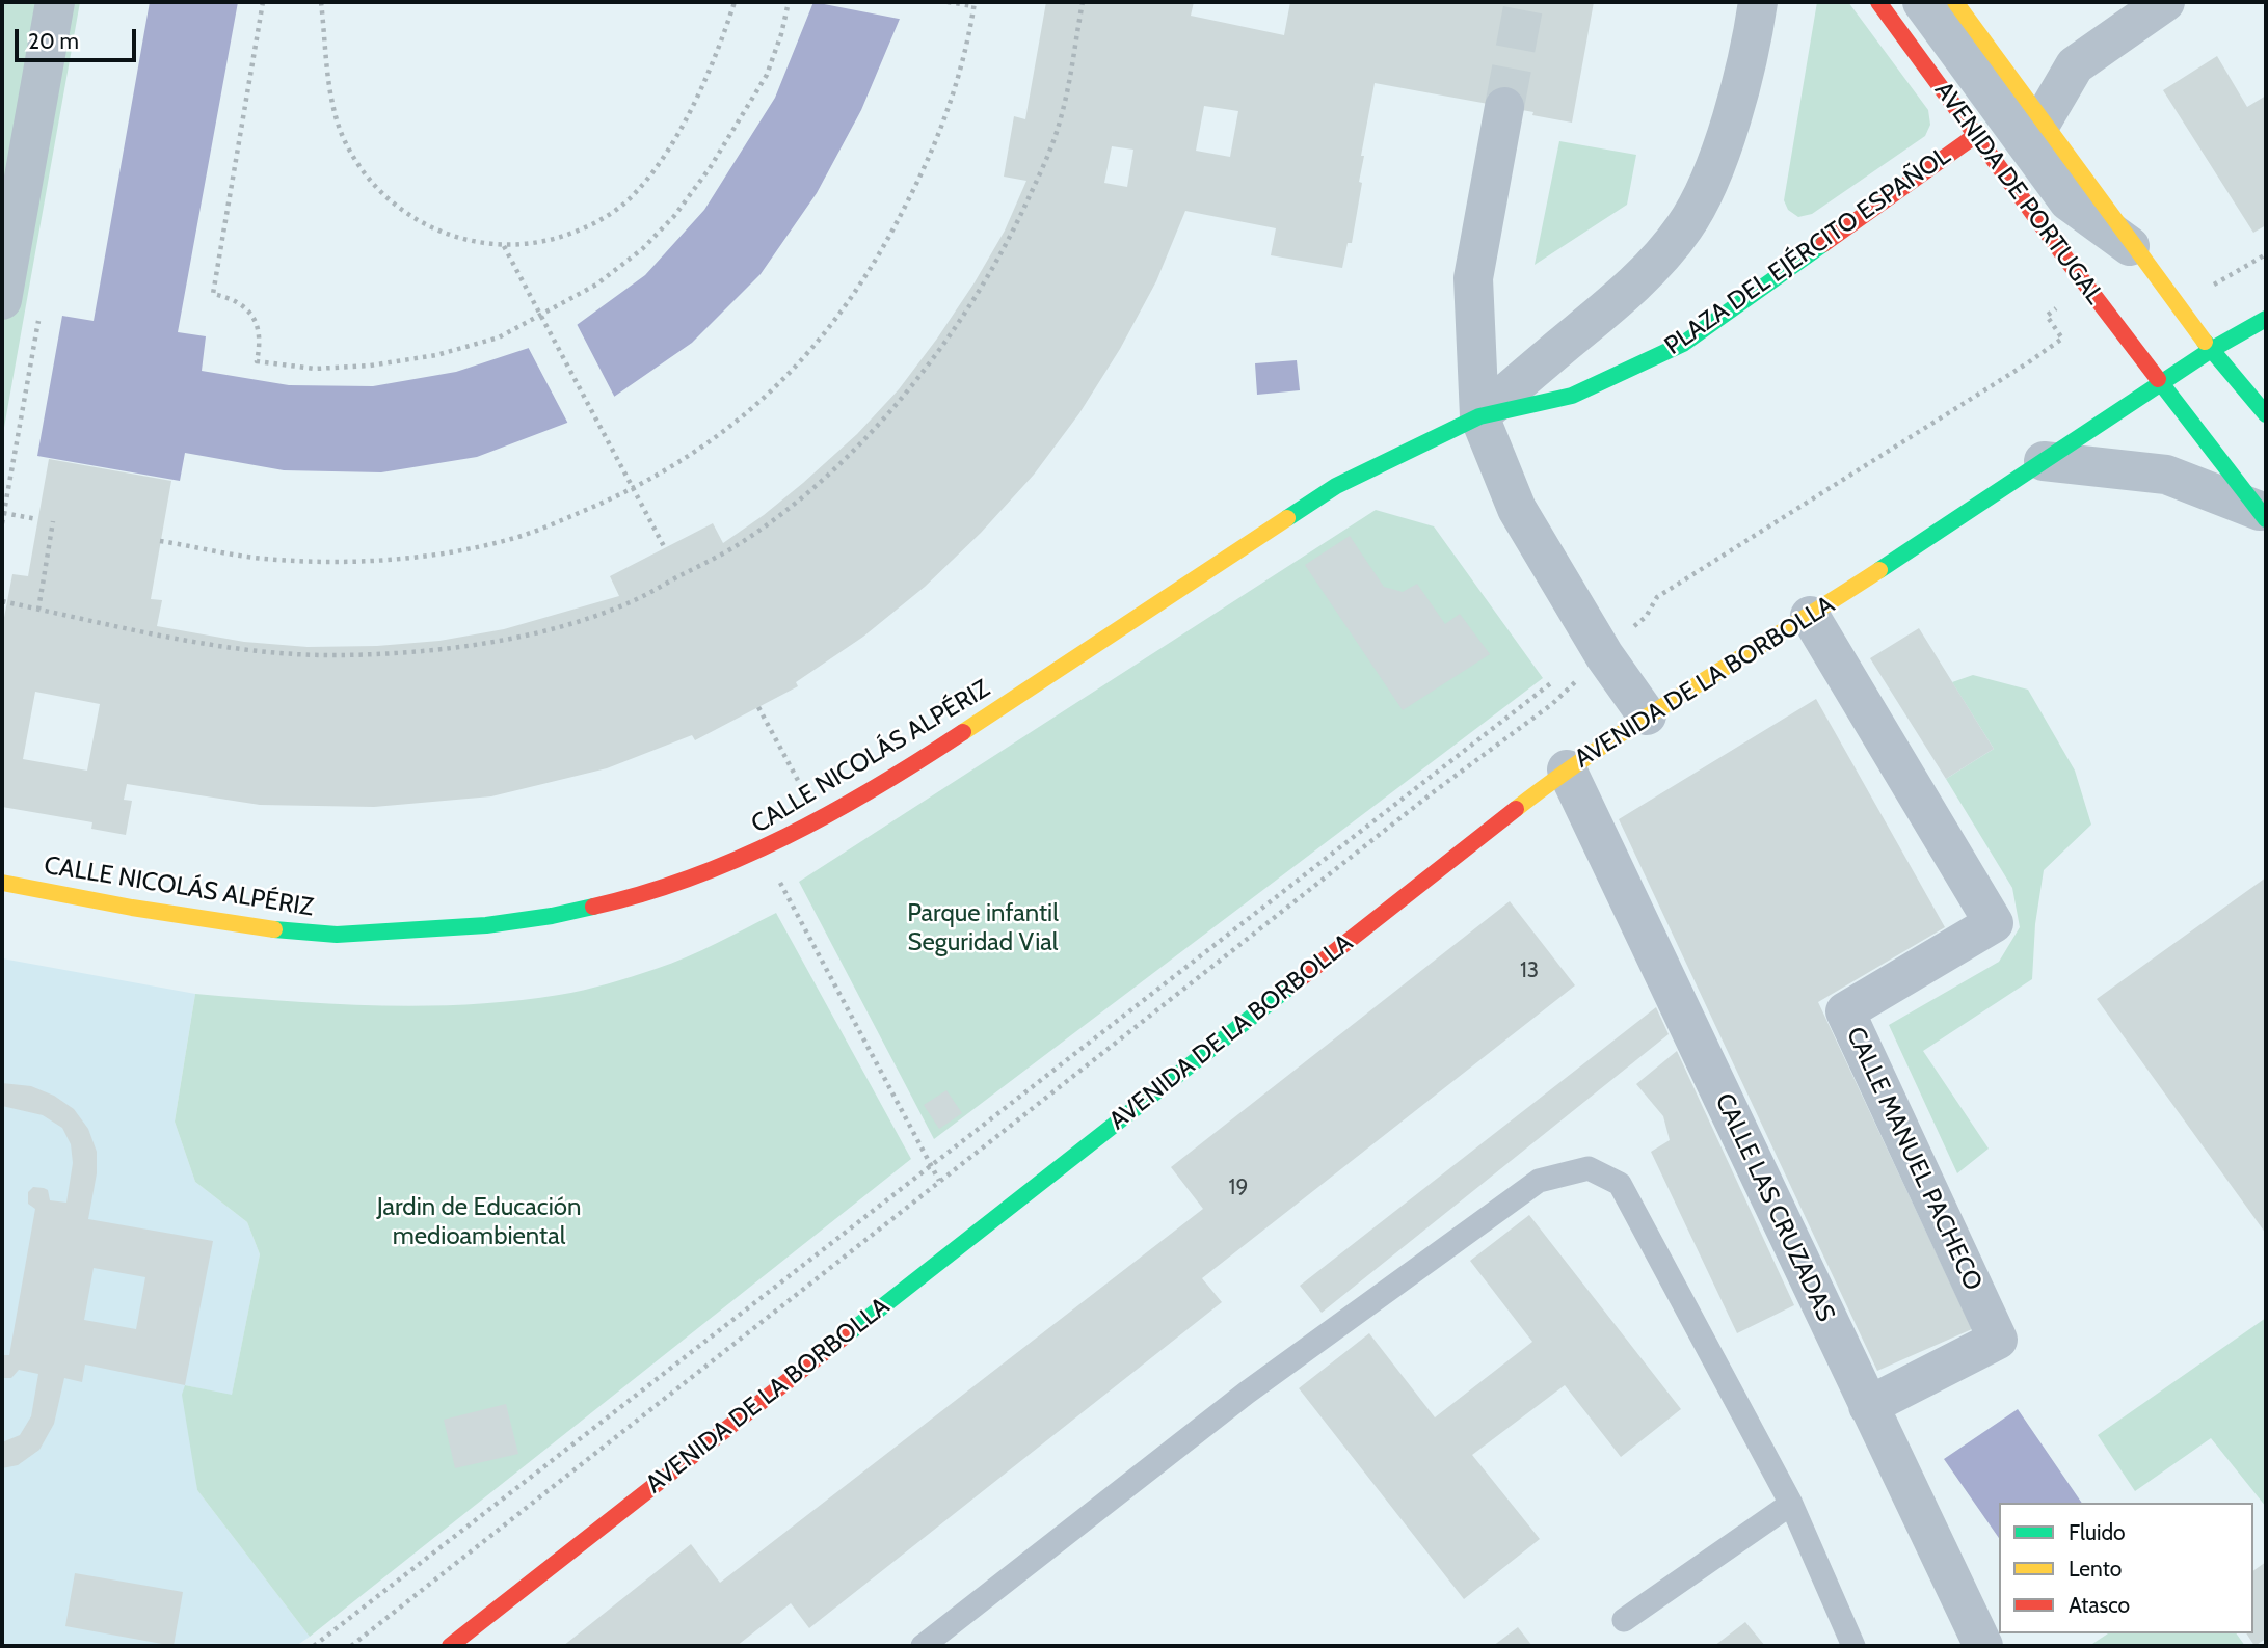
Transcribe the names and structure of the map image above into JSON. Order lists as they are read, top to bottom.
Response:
{
  "streets": {
    "main road": [
      "AVENIDA DE PORTUGAL",
      "PLAZA DEL EJÉRCITO ESPAÑOL",
      "AVENIDA DE LA BORBOLLA",
      "CALLE NICOLÁS ALPÉRIZ"
    ],
    "street": ["CALLE MANUEL PACHECO", "CALLE LAS CRUZADAS"]
  },
  "crossings": [
    ["AVENIDA DE PORTUGAL", "PLAZA DEL EJÉRCITO ESPAÑOL"],
    ["AVENIDA DE PORTUGAL", "AVENIDA DE LA BORBOLLA"],
    ["PLAZA DEL EJÉRCITO ESPAÑOL", "CALLE NICOLÁS ALPÉRIZ"],
    ["AVENIDA DE LA BORBOLLA", "CALLE MANUEL PACHECO"],
    ["AVENIDA DE LA BORBOLLA", "CALLE LAS CRUZADAS"],
    ["CALLE MANUEL PACHECO", "CALLE LAS CRUZADAS"]
  ],
  "parks": ["Parque infantil Seguridad Vial", "Jardin de Educación medioambiental"],
  "house_numbers": ["13", "19"],
  "legend": ["Fluido", "Lento", "Atasco"],
  "scale_bar": "20 m"
}
